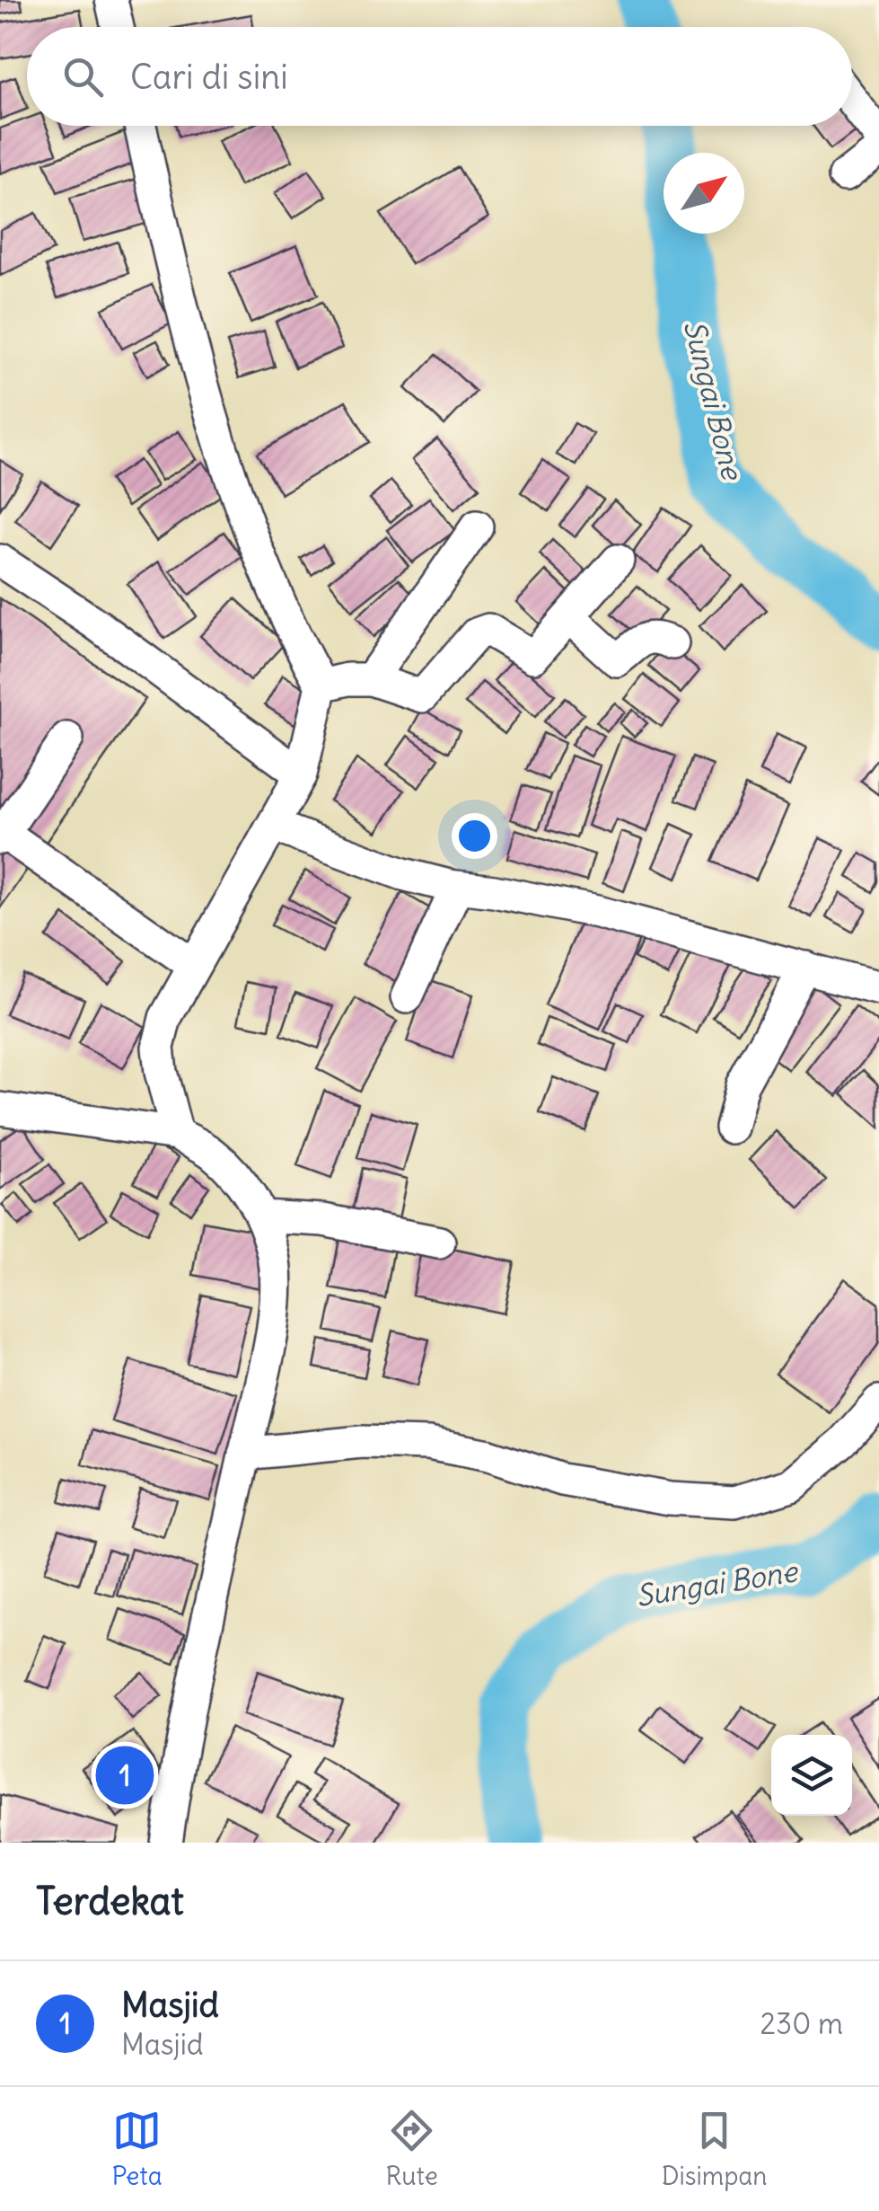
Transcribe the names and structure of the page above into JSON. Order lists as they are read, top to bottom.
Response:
{
  "water": ["Sungai Bone"],
  "north": "top right",
  "page": {
    "search": "Cari di sini",
    "pins": "1",
    "heading": "Terdekat",
    "list": [
      {
        "mark": "1",
        "name": "Masjid",
        "note": "Masjid",
        "value": "230 m"
      }
    ],
    "nav": ["Peta", "Rute", "Disimpan"]
  }
}
